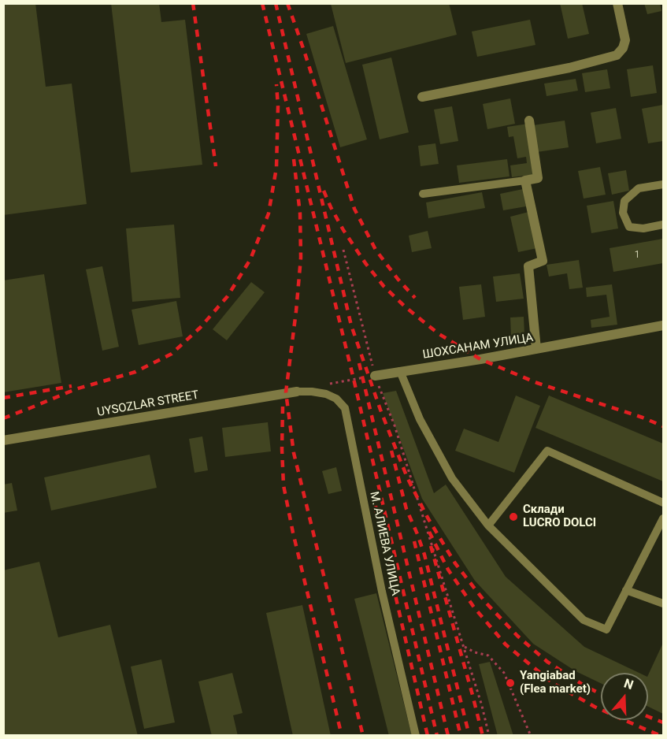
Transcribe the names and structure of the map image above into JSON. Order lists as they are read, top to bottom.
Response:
{
  "streets": {
    "street": ["ШОХСАНАМ УЛИЦА", "UYSOZLAR STREET"],
    "lane": ["М. АЛИЕВА УЛИЦА"]
  },
  "crossings": [
    ["UYSOZLAR STREET", "М. АЛИЕВА УЛИЦА"]
  ],
  "places": ["Склади LUCRO DOLCI", "Yangiabad (Flea market)"],
  "house_numbers": ["1"],
  "north": "top"
}
